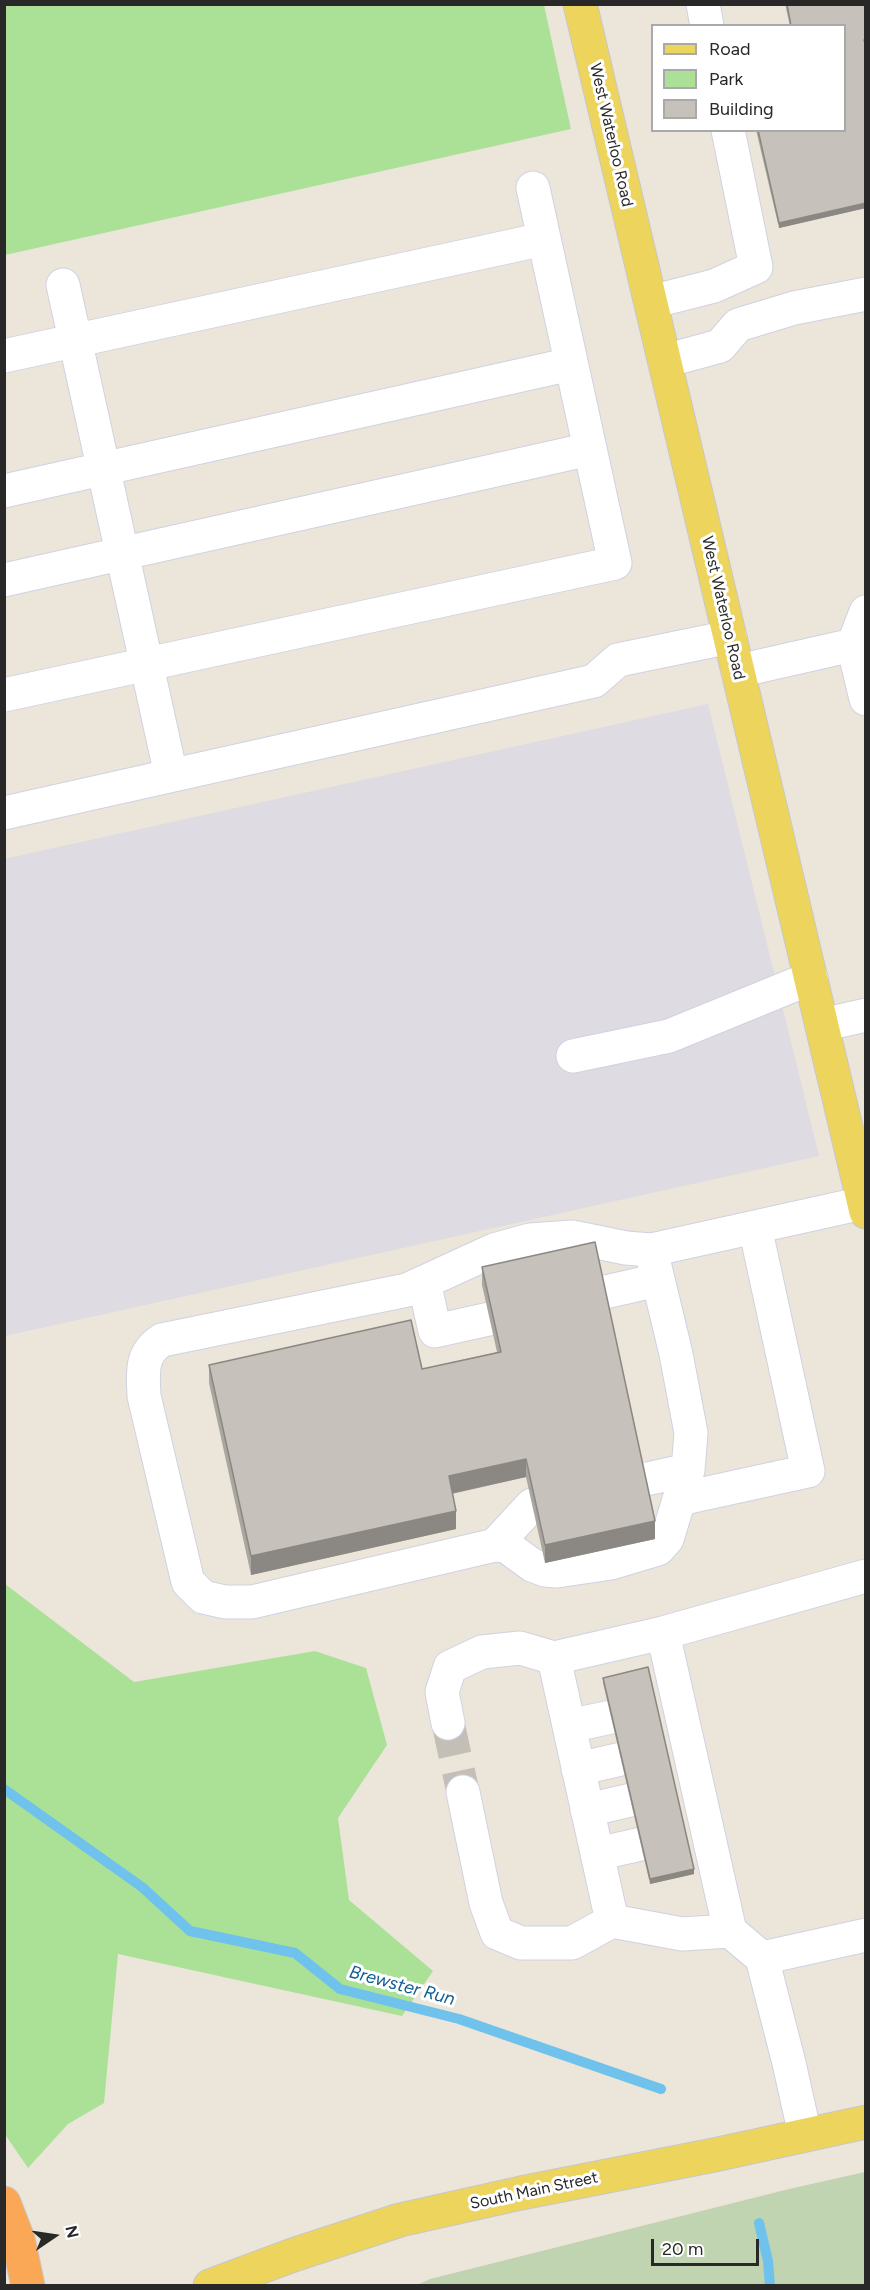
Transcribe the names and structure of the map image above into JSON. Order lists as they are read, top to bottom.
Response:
{
  "streets": {
    "main road": ["West Waterloo Road", "South Main Street"]
  },
  "water": ["Brewster Run"],
  "legend": ["Road", "Park", "Building"],
  "scale_bar": "20 m",
  "north": "right"
}
